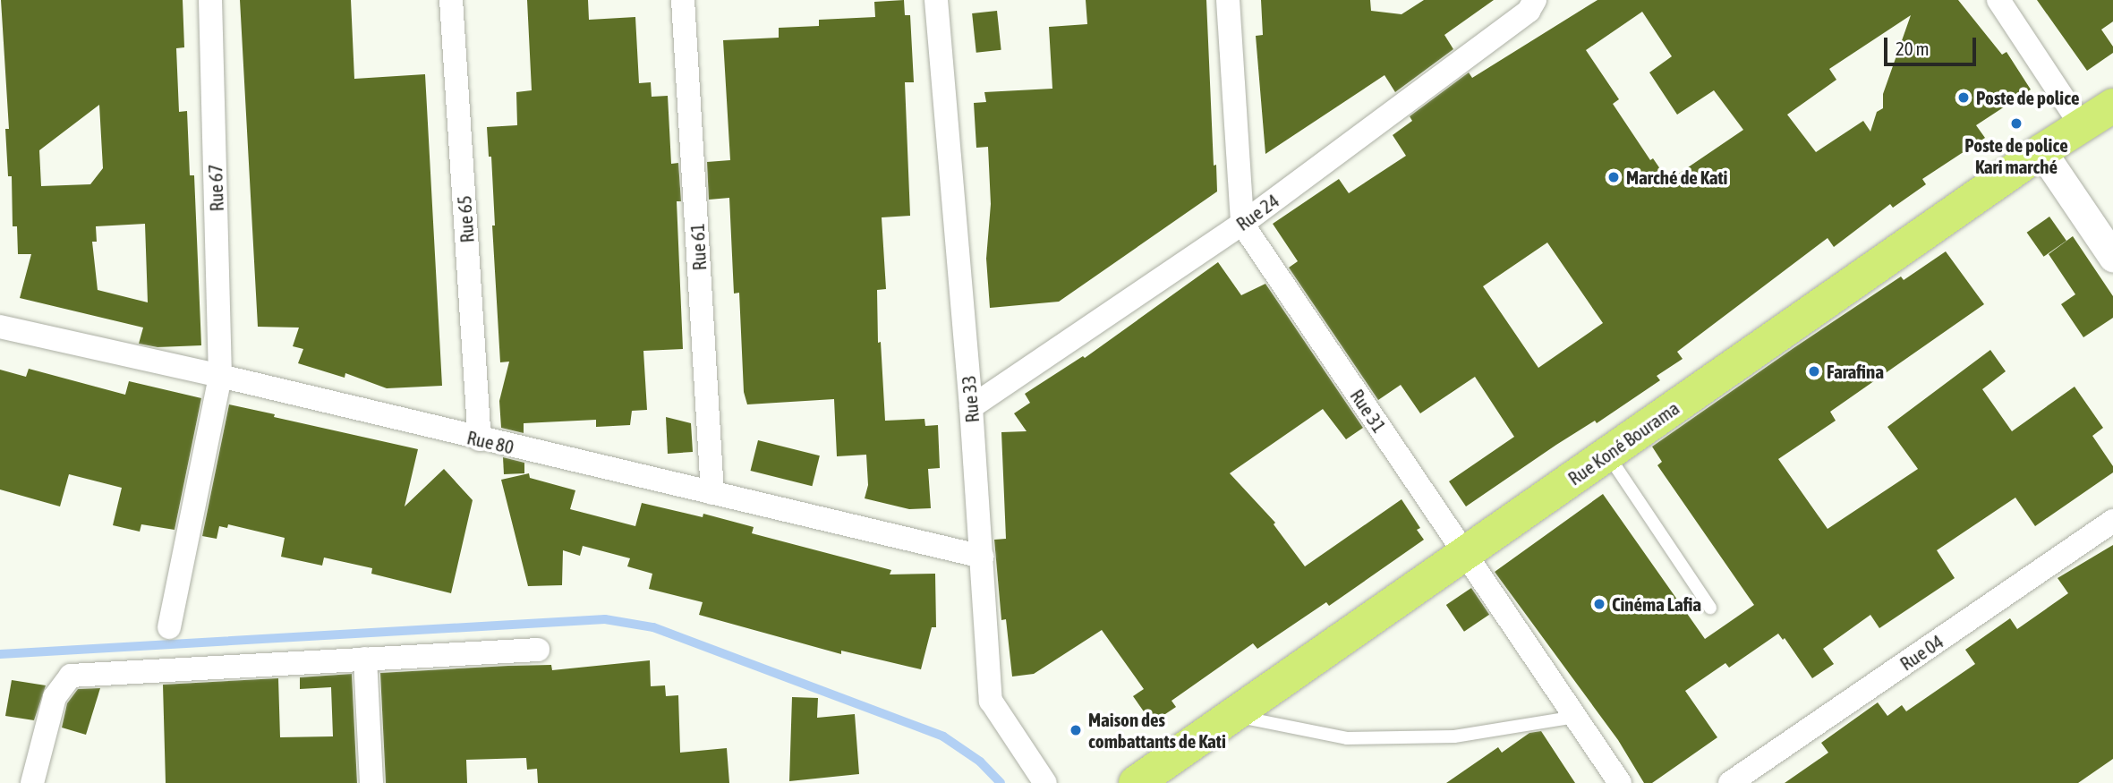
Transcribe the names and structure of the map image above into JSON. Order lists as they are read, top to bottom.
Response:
{
  "streets": {
    "highway": ["Rue Koné Bourama"],
    "street": [
      "Rue 67",
      "Rue 24",
      "Rue 65",
      "Rue 61",
      "Rue 33",
      "Rue 31",
      "Rue 80",
      "Rue 04"
    ]
  },
  "crossings": [
    ["Rue 67", "Rue 80"],
    ["Rue 24", "Rue 33"],
    ["Rue 24", "Rue 31"],
    ["Rue 65", "Rue 80"],
    ["Rue 61", "Rue 80"],
    ["Rue 33", "Rue 80"],
    ["Rue 31", "Rue Koné Bourama"]
  ],
  "places": [
    "Poste de police",
    "Poste de police Kari marché",
    "Marché de Kati",
    "Farafina",
    "Cinéma Lafia",
    "Maison des combattants de Kati"
  ],
  "scale_bar": "20 m"
}
